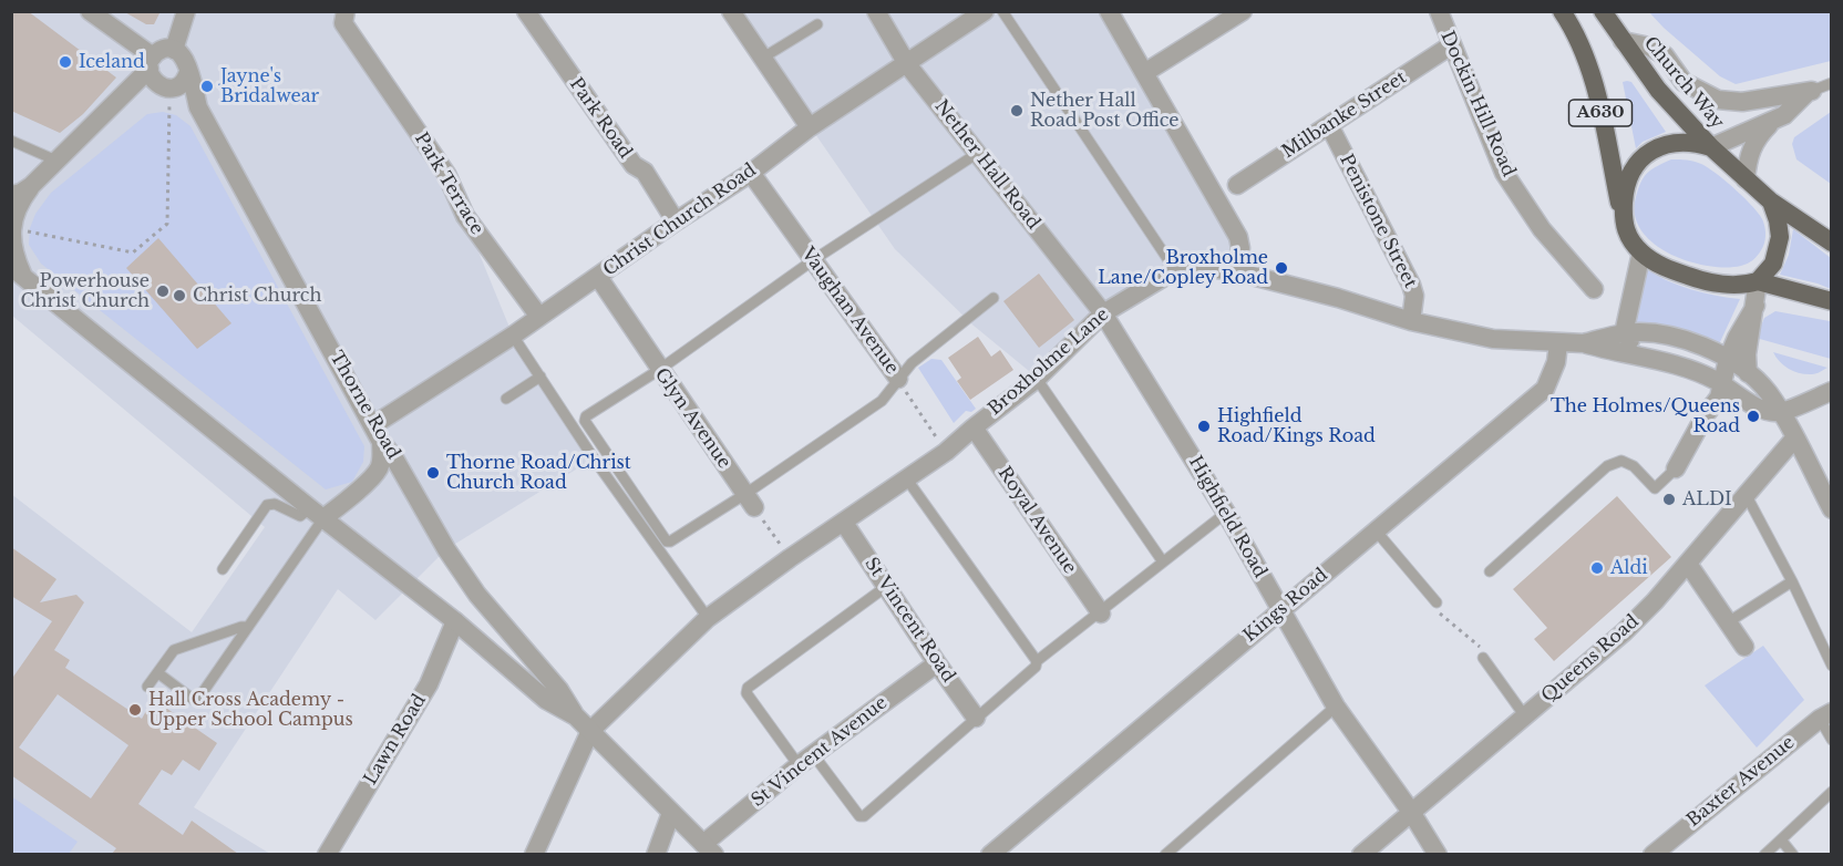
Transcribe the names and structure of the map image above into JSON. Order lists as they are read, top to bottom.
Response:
{
  "streets": {
    "highway": ["Church Way", "A630"],
    "street": [
      "Dockin Hill Road",
      "Milbanke Street",
      "Park Road",
      "Nether Hall Road",
      "Park Terrace",
      "Christ Church Road",
      "Penistone Street",
      "Vaughan Avenue",
      "Broxholme Lane",
      "Thorne Road",
      "Glyn Avenue",
      "Highfield Road",
      "Royal Avenue",
      "Kings Road",
      "St Vincent Road",
      "Queens Road",
      "Lawn Road",
      "St Vincent Avenue",
      "Baxter Avenue"
    ]
  },
  "crossings": [
    ["Church Way", "A630"],
    ["Dockin Hill Road", "Milbanke Street"],
    ["Milbanke Street", "Penistone Street"],
    ["Park Road", "Christ Church Road"],
    ["Nether Hall Road", "Christ Church Road"],
    ["Nether Hall Road", "Broxholme Lane"],
    ["Nether Hall Road", "Highfield Road"],
    ["Park Terrace", "Christ Church Road"],
    ["Christ Church Road", "Vaughan Avenue"],
    ["Christ Church Road", "Thorne Road"],
    ["Christ Church Road", "Glyn Avenue"],
    ["Penistone Street", "Broxholme Lane"],
    ["Vaughan Avenue", "Broxholme Lane"],
    ["Broxholme Lane", "Thorne Road"],
    ["Broxholme Lane", "Highfield Road"],
    ["Broxholme Lane", "Royal Avenue"],
    ["Broxholme Lane", "Kings Road"],
    ["Broxholme Lane", "St Vincent Road"],
    ["Thorne Road", "Lawn Road"],
    ["Thorne Road", "St Vincent Avenue"],
    ["Highfield Road", "Kings Road"],
    ["Highfield Road", "Queens Road"],
    ["St Vincent Road", "St Vincent Avenue"]
  ],
  "places": [
    "Iceland",
    "Jayne's Bridalwear",
    "Nether Hall Road Post Office",
    "Broxholme Lane/Copley Road",
    "Powerhouse Christ Church",
    "Christ Church",
    "The Holmes/Queens Road",
    "Highfield Road/Kings Road",
    "Thorne Road/Christ Church Road",
    "ALDI",
    "Aldi",
    "Hall Cross Academy - Upper School Campus"
  ]
}
